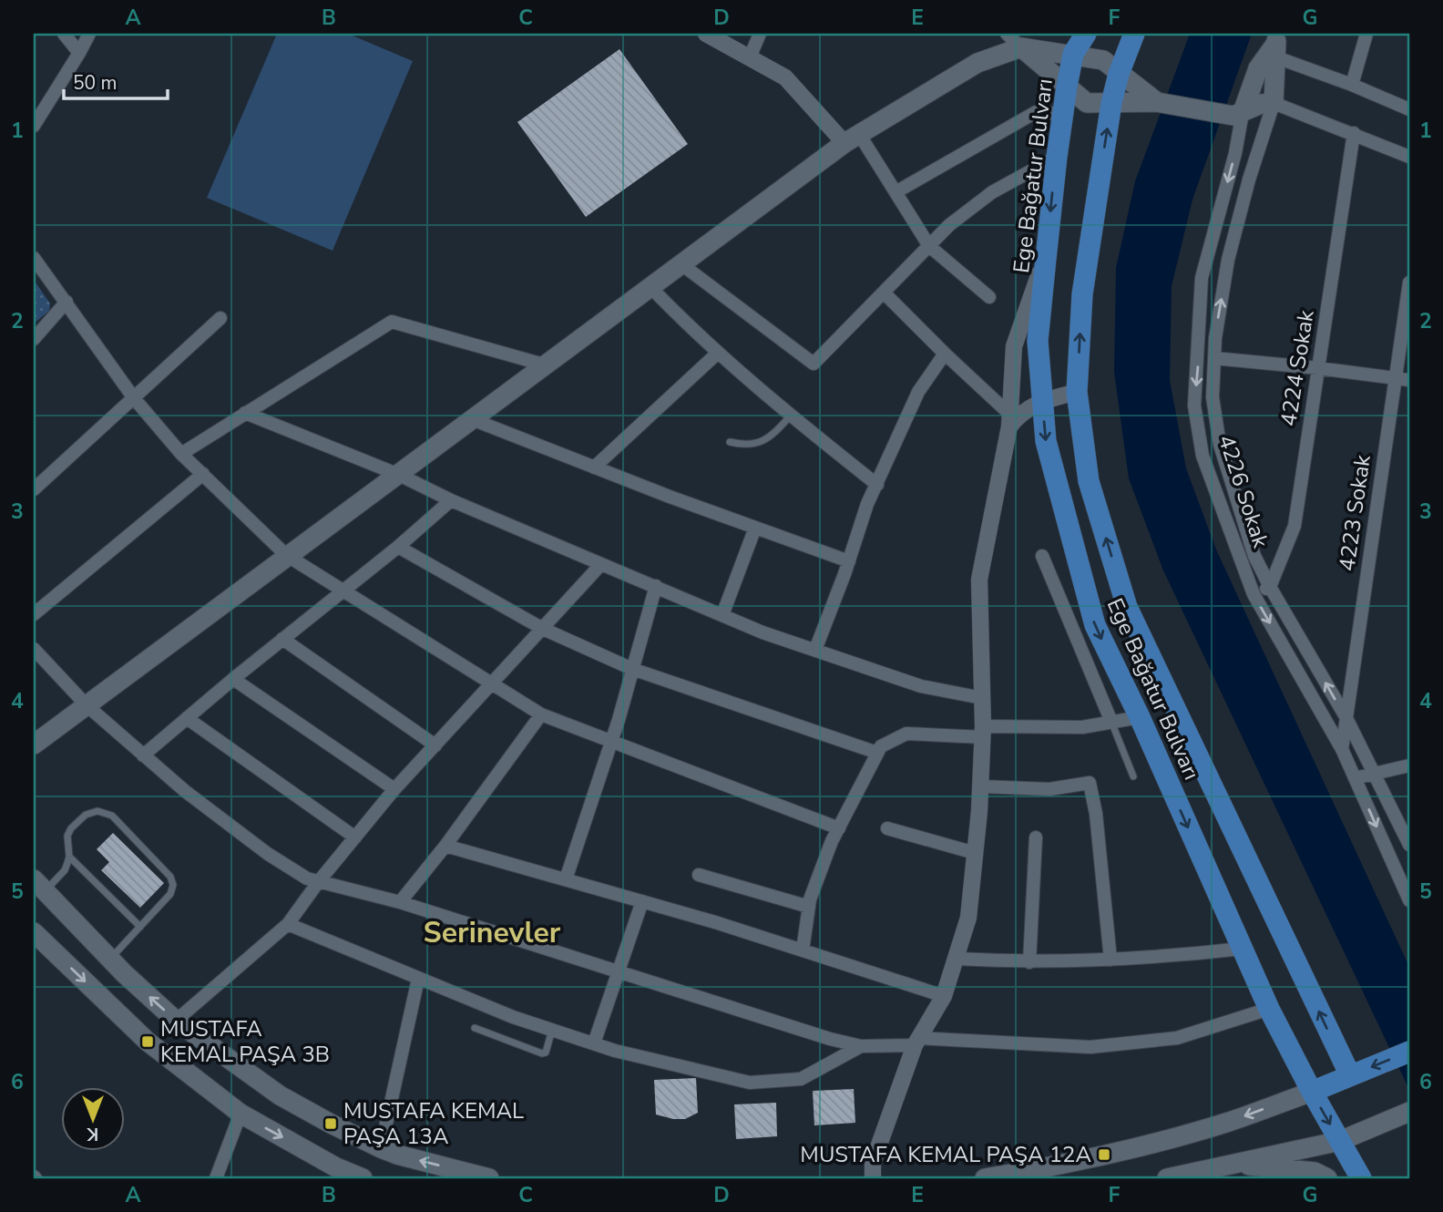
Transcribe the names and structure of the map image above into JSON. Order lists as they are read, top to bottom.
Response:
{
  "streets": {
    "main road": ["Ege Bağatur Bulvarı", "4226 Sokak"],
    "street": ["4224 Sokak", "4223 Sokak"]
  },
  "crossings": [
    ["4226 Sokak", "4223 Sokak"]
  ],
  "one_way": ["4226 Sokak"],
  "districts": ["Serinevler"],
  "places": {
    "transit": ["MUSTAFA KEMAL PAŞA 3B", "MUSTAFA KEMAL PAŞA 13A", "MUSTAFA KEMAL PAŞA 12A"]
  },
  "scale_bar": "50 m",
  "north": "bottom",
  "grid": {
    "columns": [
      "A",
      "B",
      "C",
      "D",
      "E",
      "F",
      "G"
    ],
    "rows": [
      "1",
      "2",
      "3",
      "4",
      "5",
      "6"
    ]
  }
}
